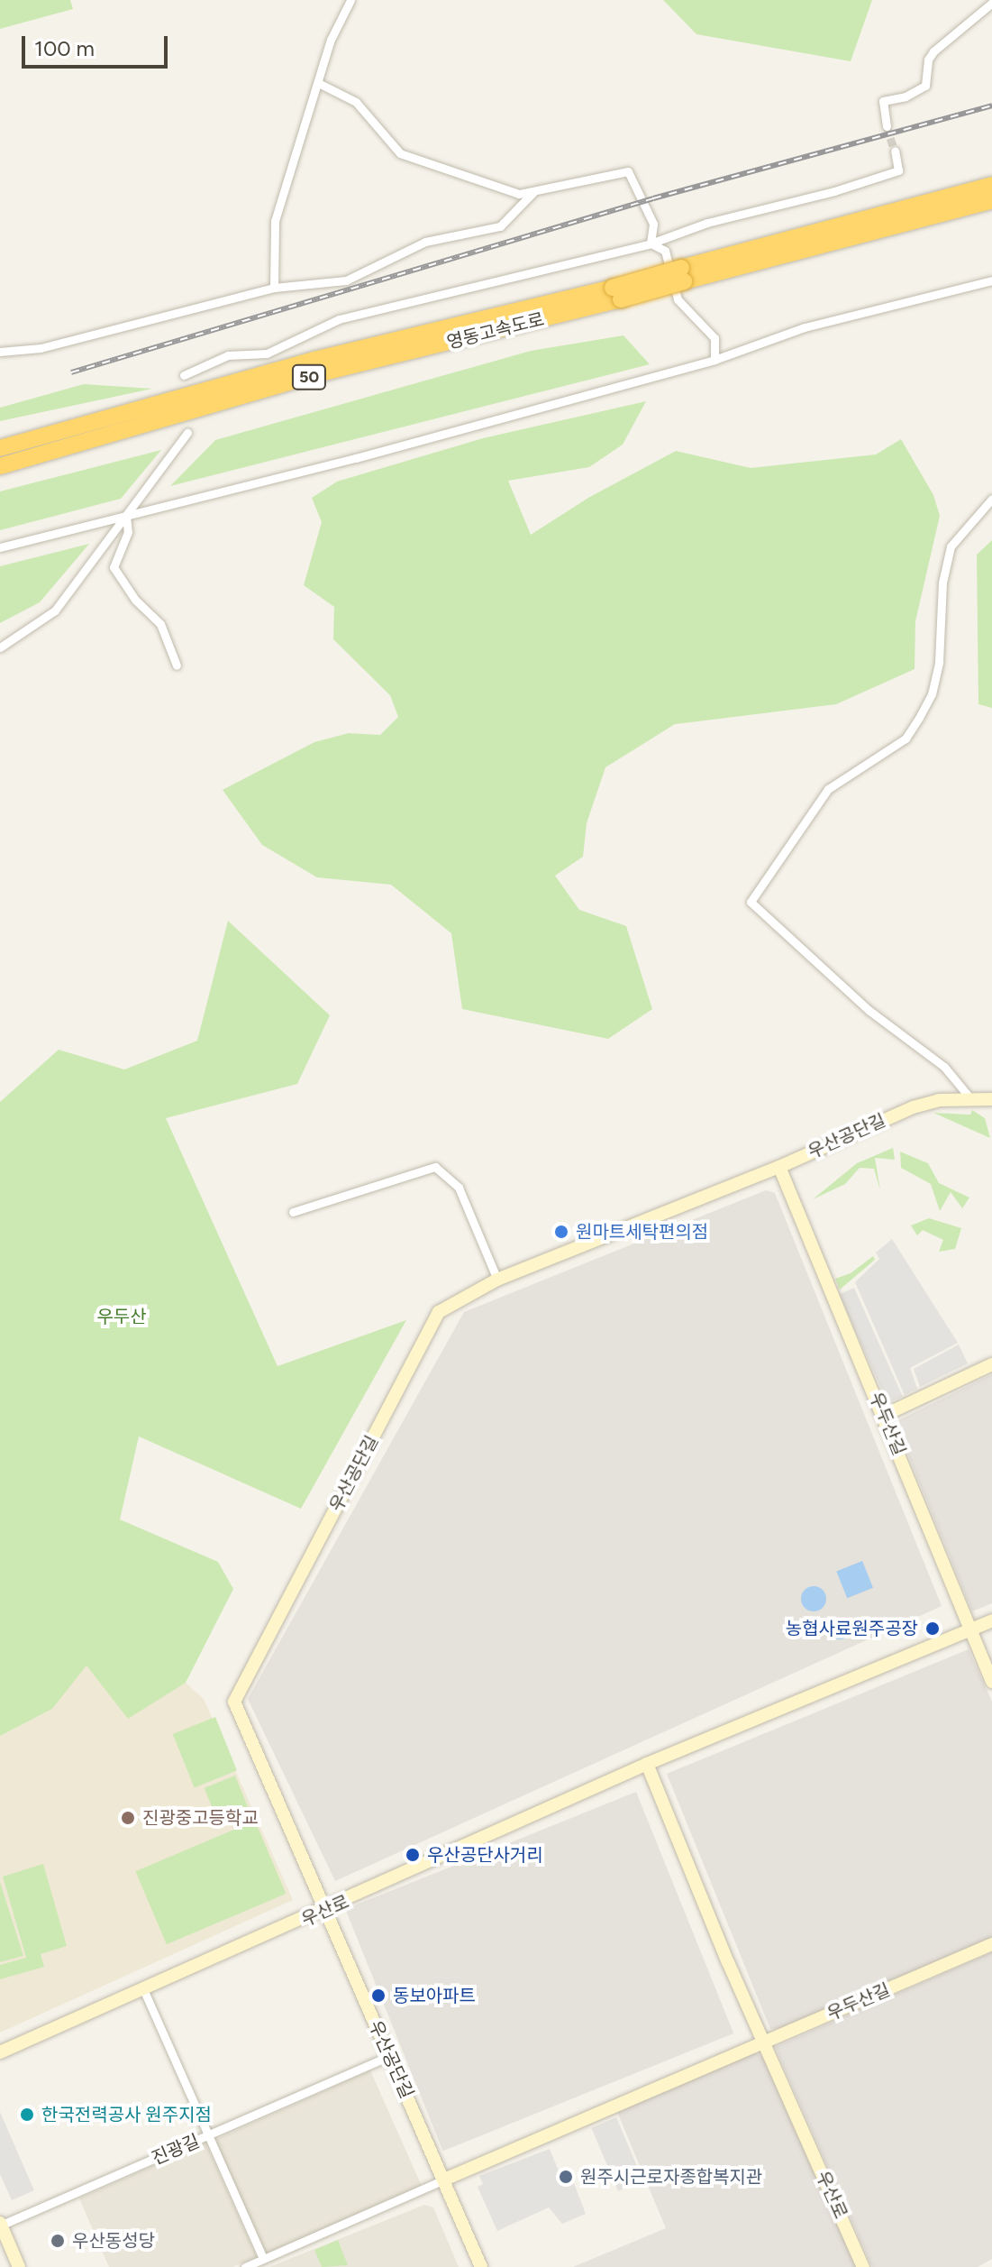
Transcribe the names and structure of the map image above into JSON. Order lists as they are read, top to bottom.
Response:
{
  "streets": {
    "highway": ["영동고속도로", "50"],
    "street": [
      "우산공단길",
      "우두산길",
      "우산로",
      "진광길"
    ]
  },
  "crossings": [
    ["우산공단길", "우두산길"],
    ["우산공단길", "우산로"],
    ["우산공단길", "진광길"],
    ["우두산길", "우산로"]
  ],
  "parks": ["우두산"],
  "places": [
    "원마트세탁편의점",
    "농협사료원주공장",
    "진광중고등학교",
    "우산공단사거리",
    "동보아파트",
    "한국전력공사 원주지점",
    "원주시근로자종합복지관",
    "우산동성당"
  ],
  "scale_bar": "100 m"
}
